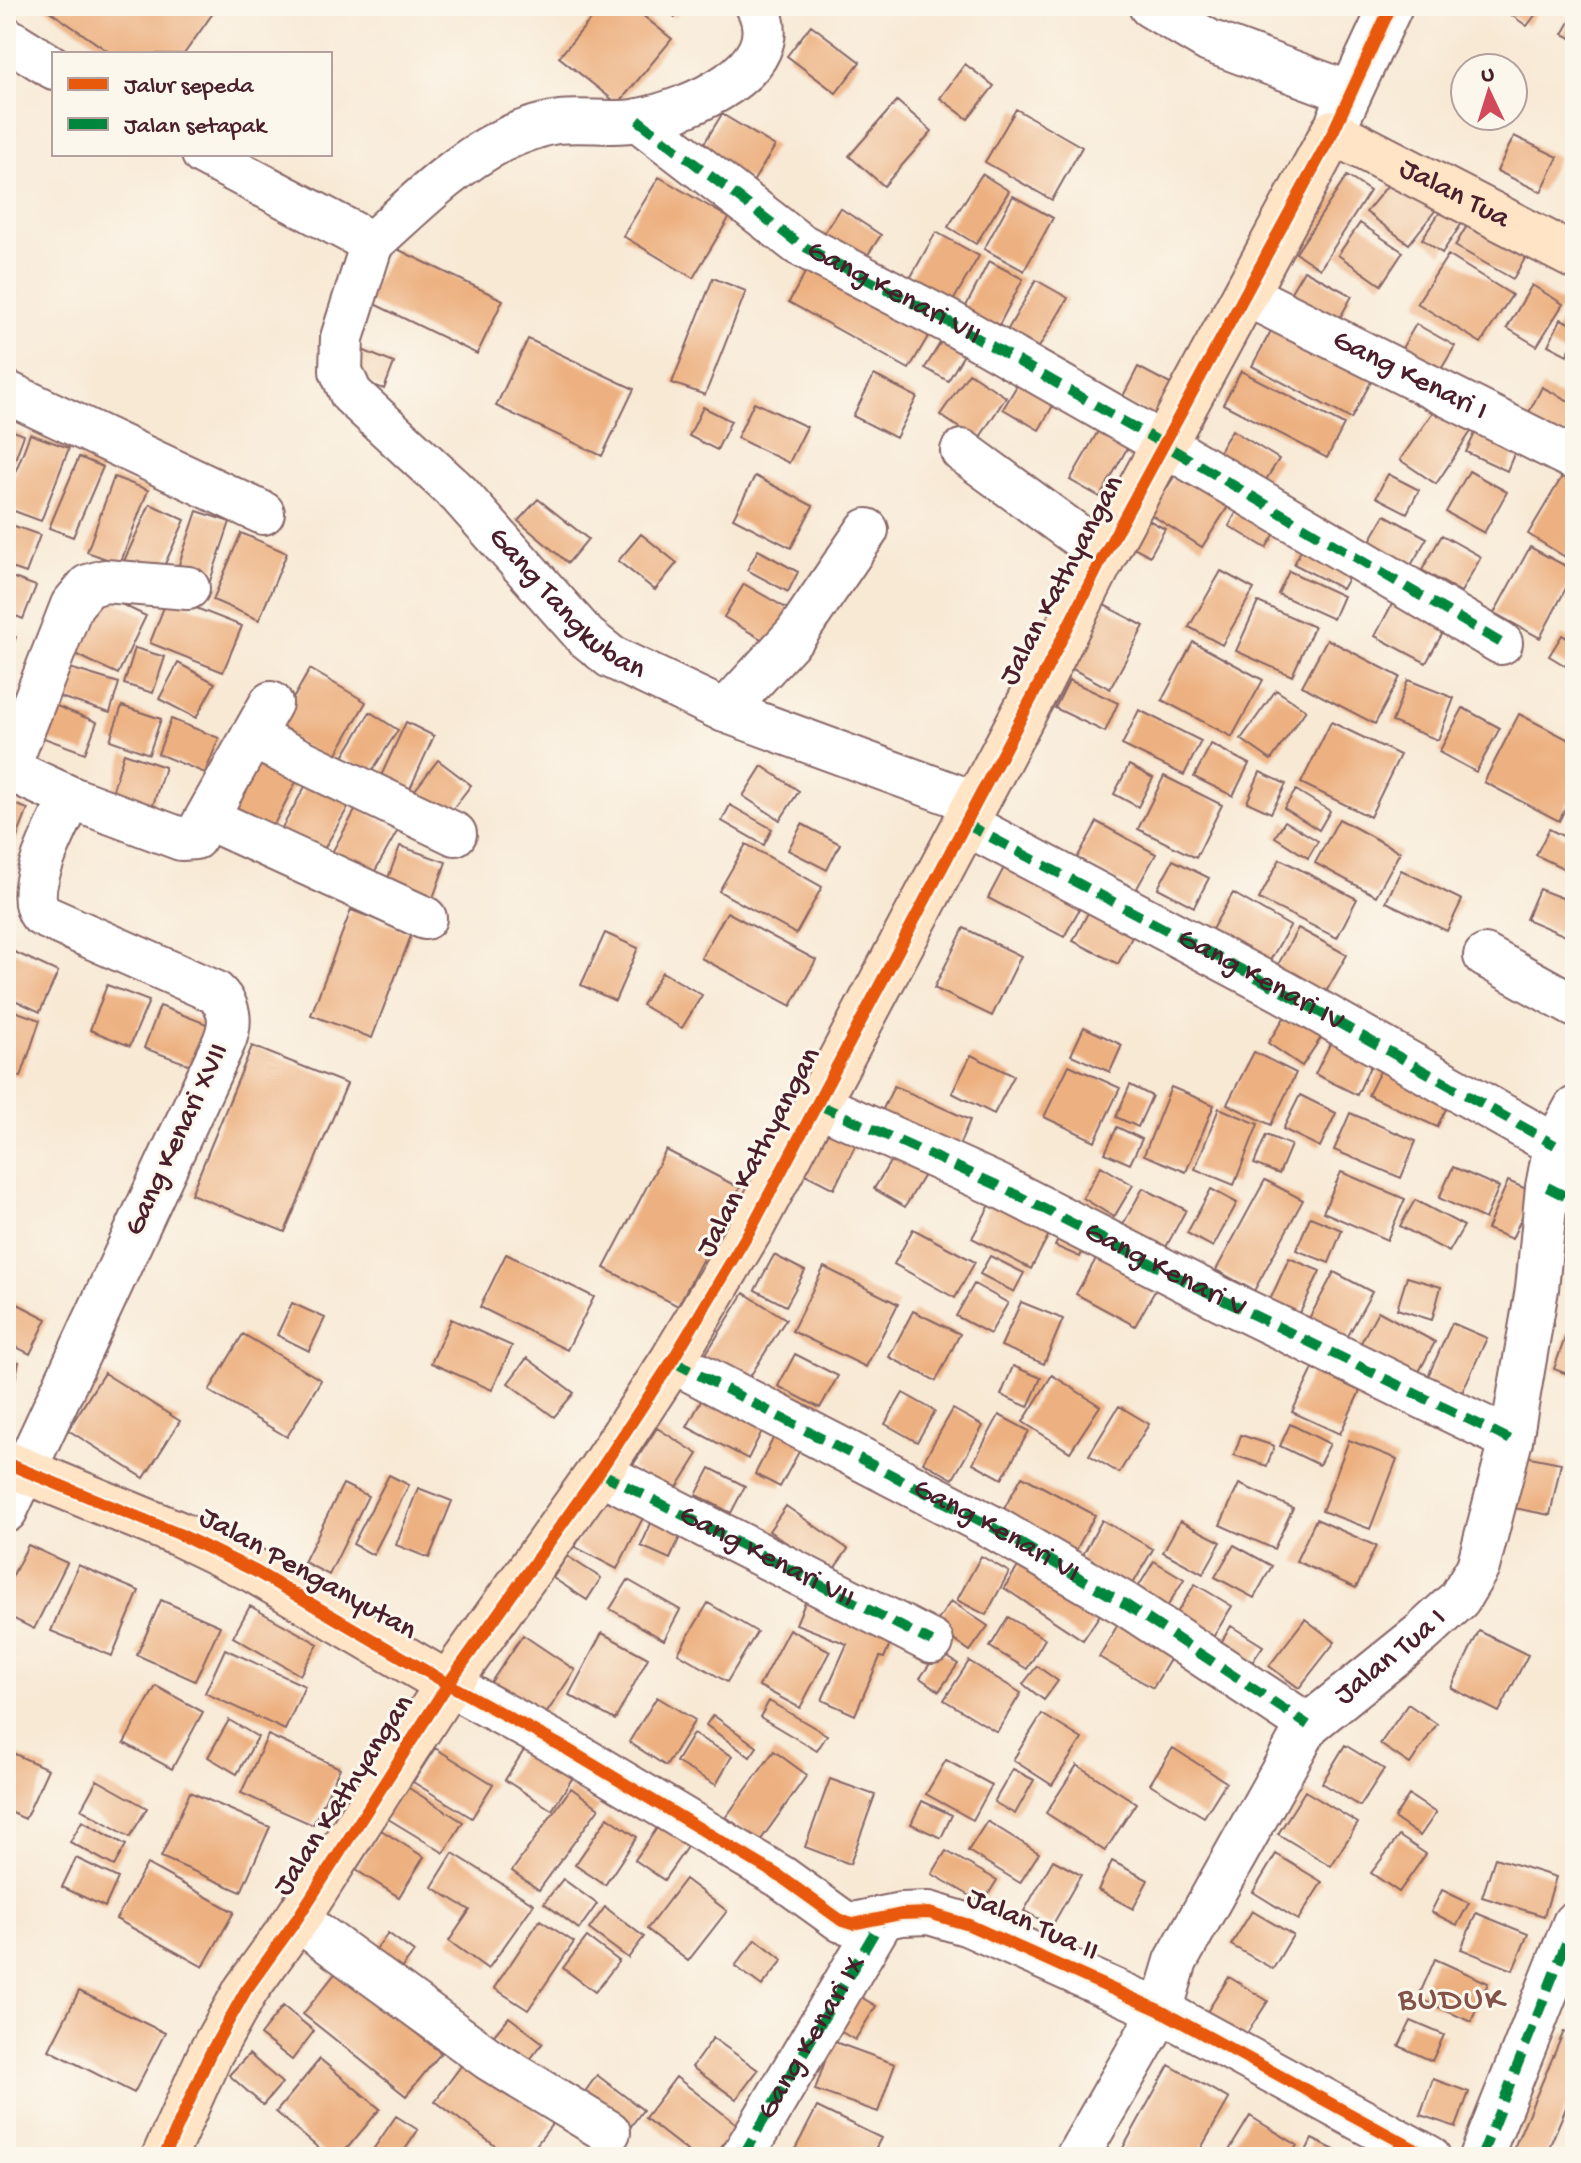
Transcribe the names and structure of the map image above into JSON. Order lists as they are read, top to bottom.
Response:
{
  "streets": {
    "street": [
      "Jalan Tua",
      "Gang Kenari VII",
      "Gang Kenari I",
      "Jalan Kathyangan",
      "Gang Tangkuban",
      "Gang Kenari IV",
      "Gang Kenari XVII",
      "Gang Kenari V",
      "Gang Kenari VI",
      "Jalan Penganyutan",
      "Jalan Tua I",
      "Jalan Tua II",
      "Gang Kenari IX"
    ]
  },
  "crossings": [
    ["Jalan Tua", "Jalan Kathyangan"],
    ["Gang Kenari VII", "Jalan Kathyangan"],
    ["Gang Kenari I", "Jalan Kathyangan"],
    ["Jalan Kathyangan", "Gang Tangkuban"],
    ["Jalan Kathyangan", "Gang Kenari IV"],
    ["Jalan Kathyangan", "Gang Kenari V"],
    ["Jalan Kathyangan", "Gang Kenari VI"],
    ["Jalan Kathyangan", "Jalan Penganyutan"],
    ["Jalan Kathyangan", "Jalan Tua II"],
    ["Gang Tangkuban", "Gang Kenari IV"],
    ["Gang Kenari IV", "Jalan Tua I"],
    ["Gang Kenari XVII", "Jalan Penganyutan"],
    ["Gang Kenari V", "Jalan Tua I"],
    ["Gang Kenari VI", "Jalan Tua I"],
    ["Jalan Penganyutan", "Jalan Tua II"],
    ["Jalan Tua I", "Jalan Tua II"],
    ["Jalan Tua II", "Gang Kenari IX"]
  ],
  "districts": ["BUDUK"],
  "legend": ["Jalur sepeda", "Jalan setapak"],
  "north": "top"
}
